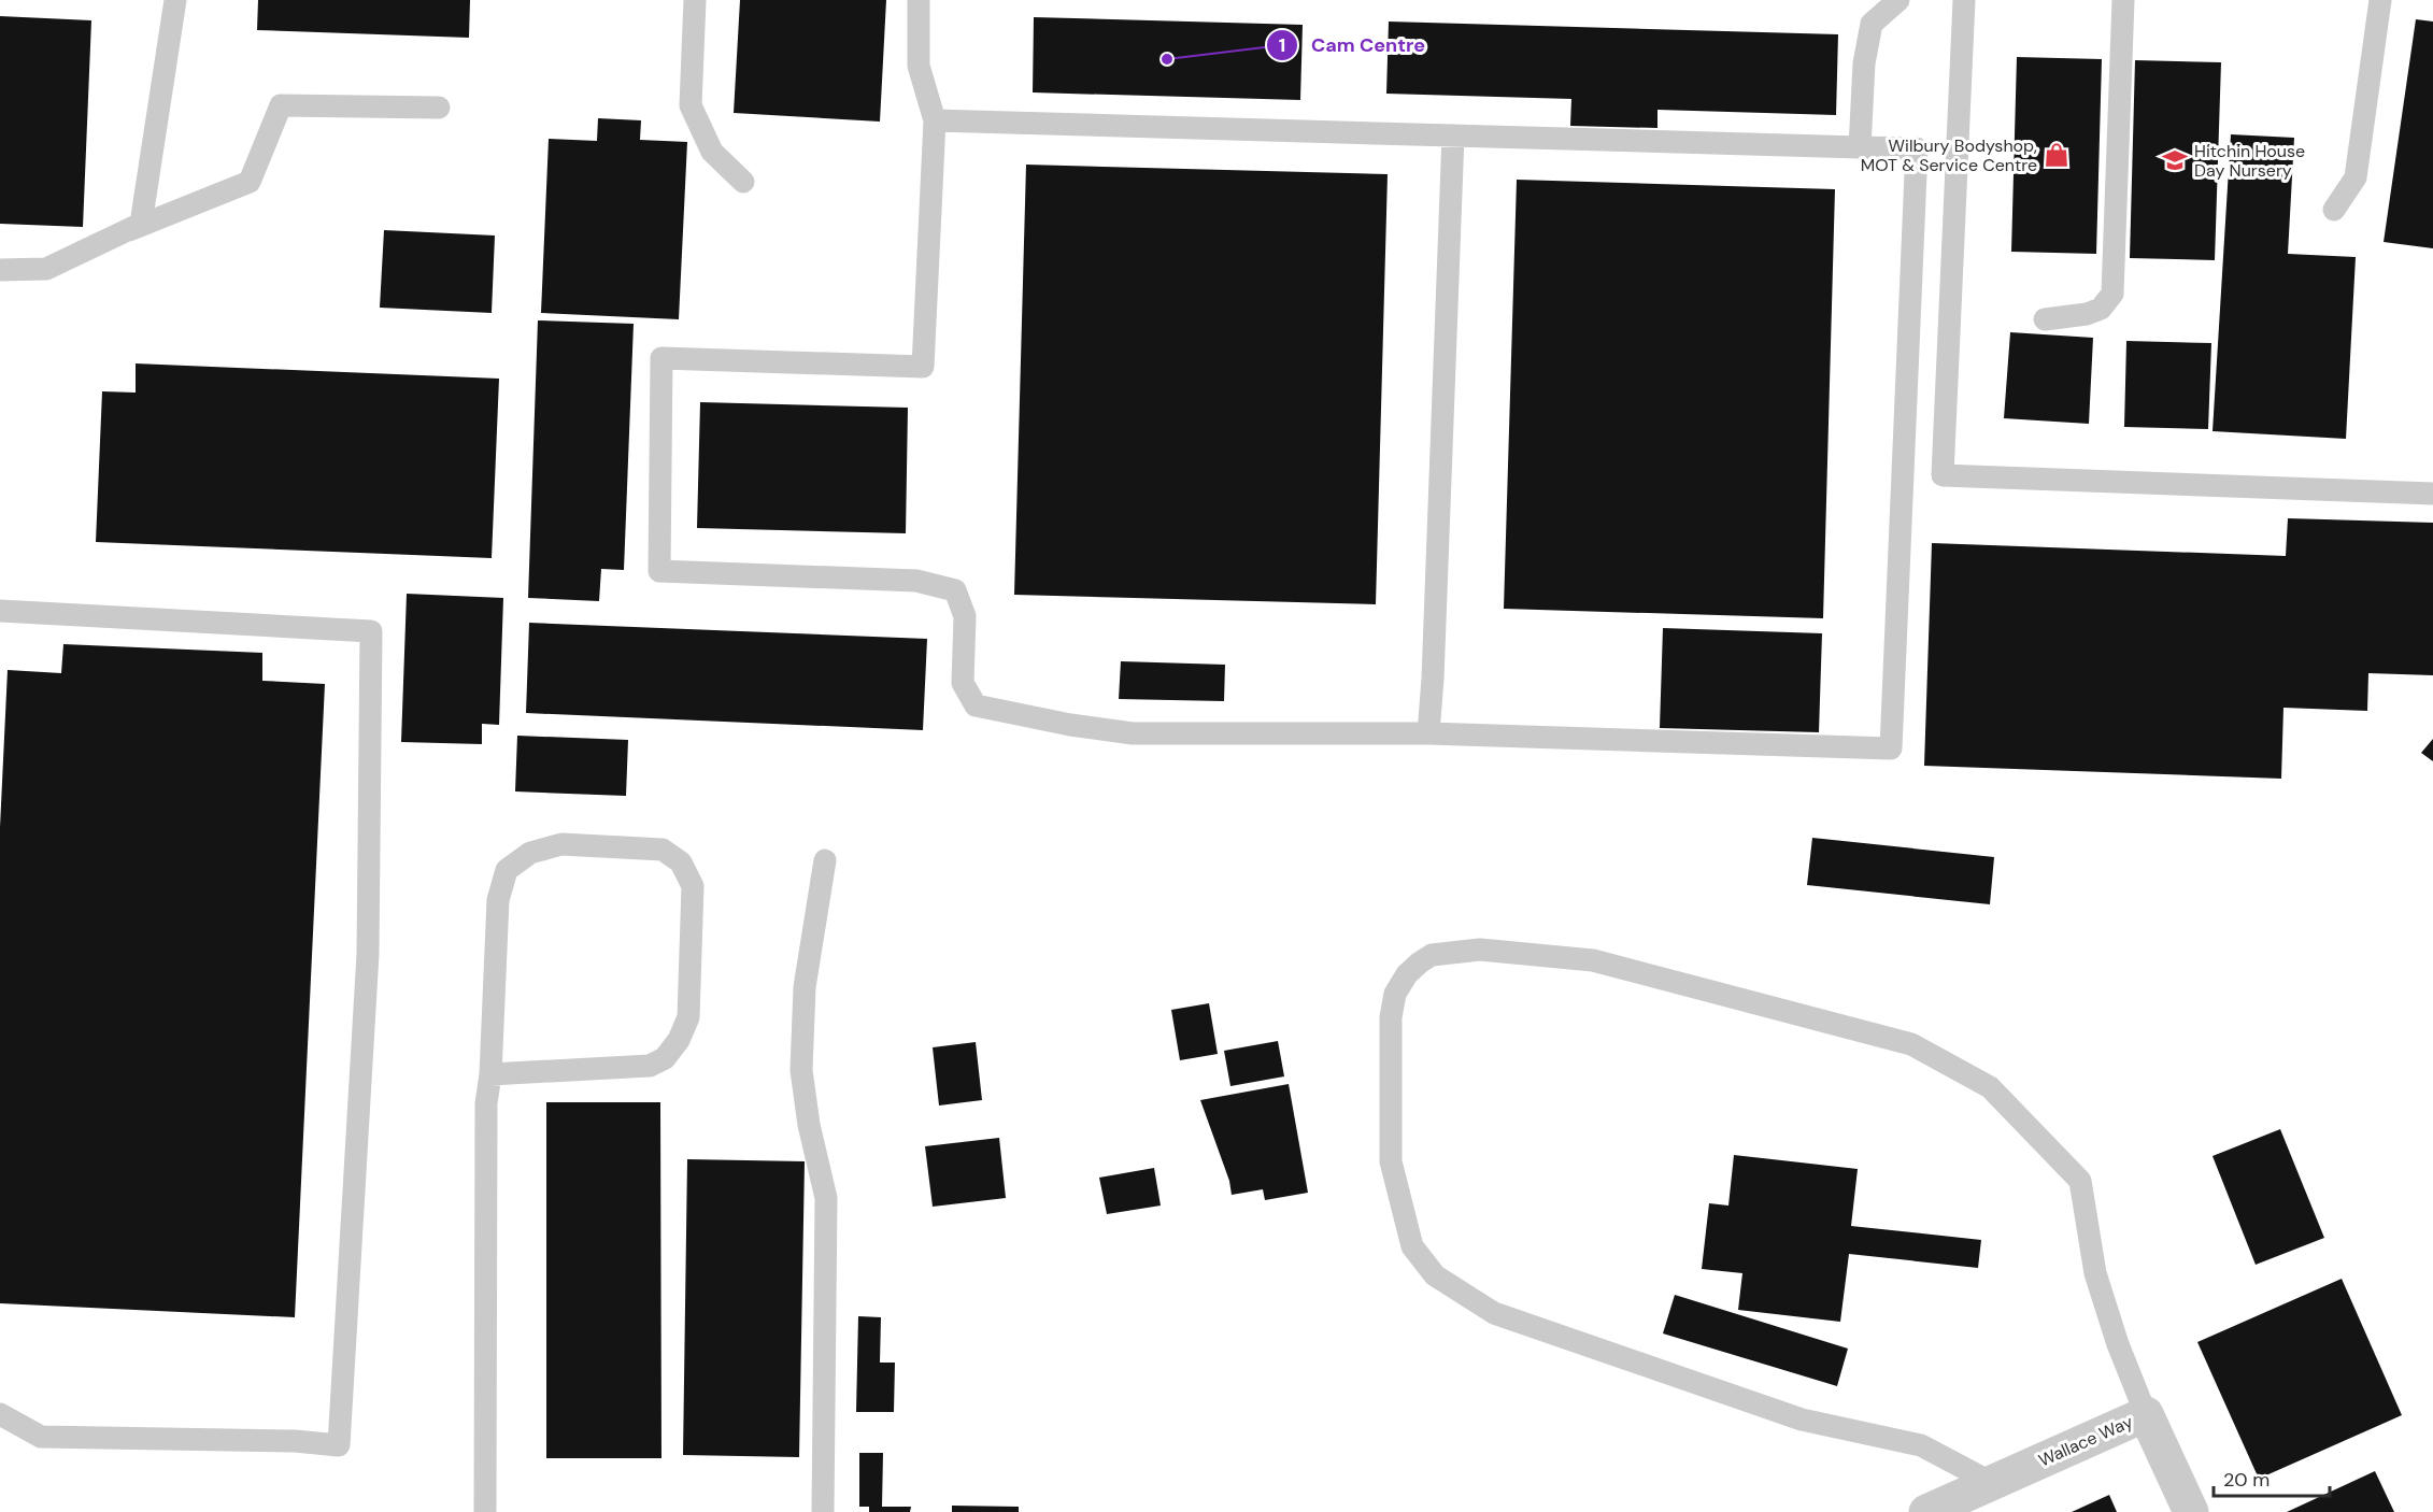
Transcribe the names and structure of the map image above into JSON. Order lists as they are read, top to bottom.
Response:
{
  "streets": {
    "street": ["Wallace Way"]
  },
  "places": {
    "other": ["Cam Centre"],
    "shop": ["Wilbury Bodyshop, MOT & Service Centre"],
    "school or university": ["Hitchin House Day Nursery"]
  },
  "scale_bar": "20 m"
}
